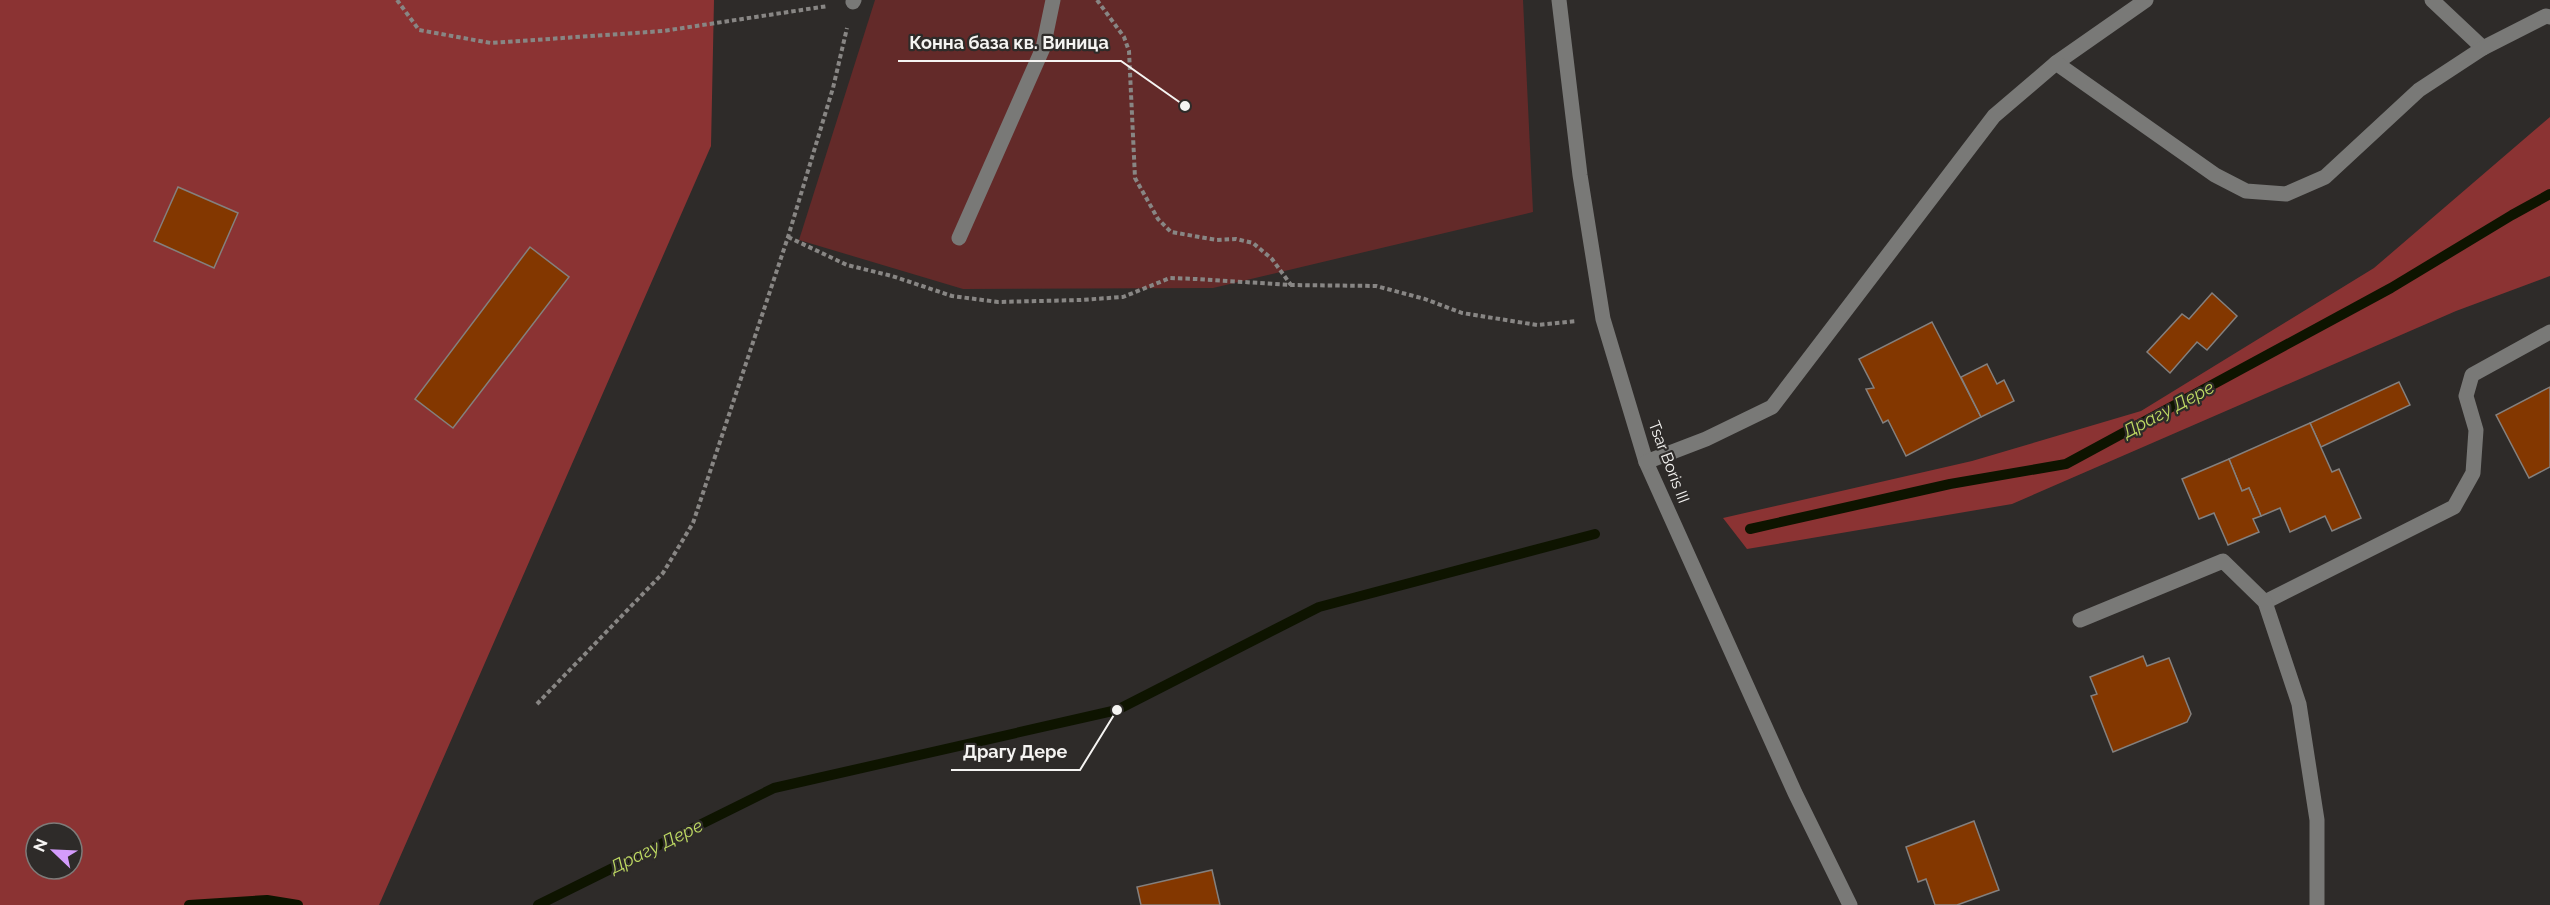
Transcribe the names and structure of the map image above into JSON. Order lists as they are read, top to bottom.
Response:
{
  "streets": {
    "street": ["Tsar Boris III"]
  },
  "water": ["Драгу Дере"],
  "places": ["Конна база кв. Виница", "Драгу Дере"],
  "north": "top left"
}
